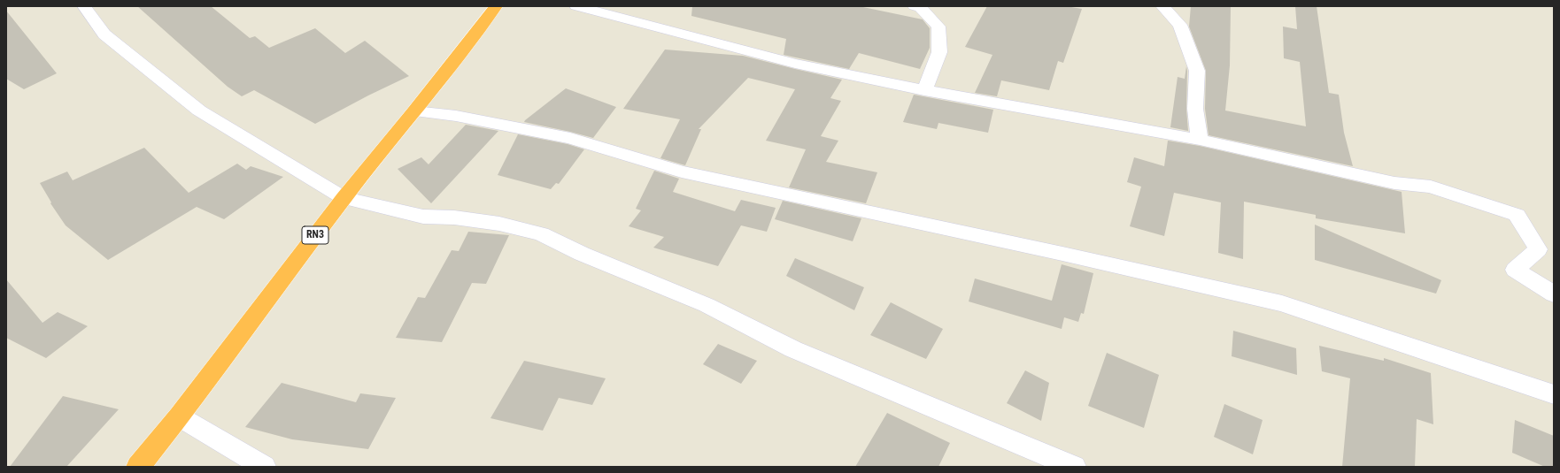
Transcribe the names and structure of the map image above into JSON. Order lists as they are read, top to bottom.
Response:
{
  "streets": {
    "highway": ["RN3"]
  }
}
